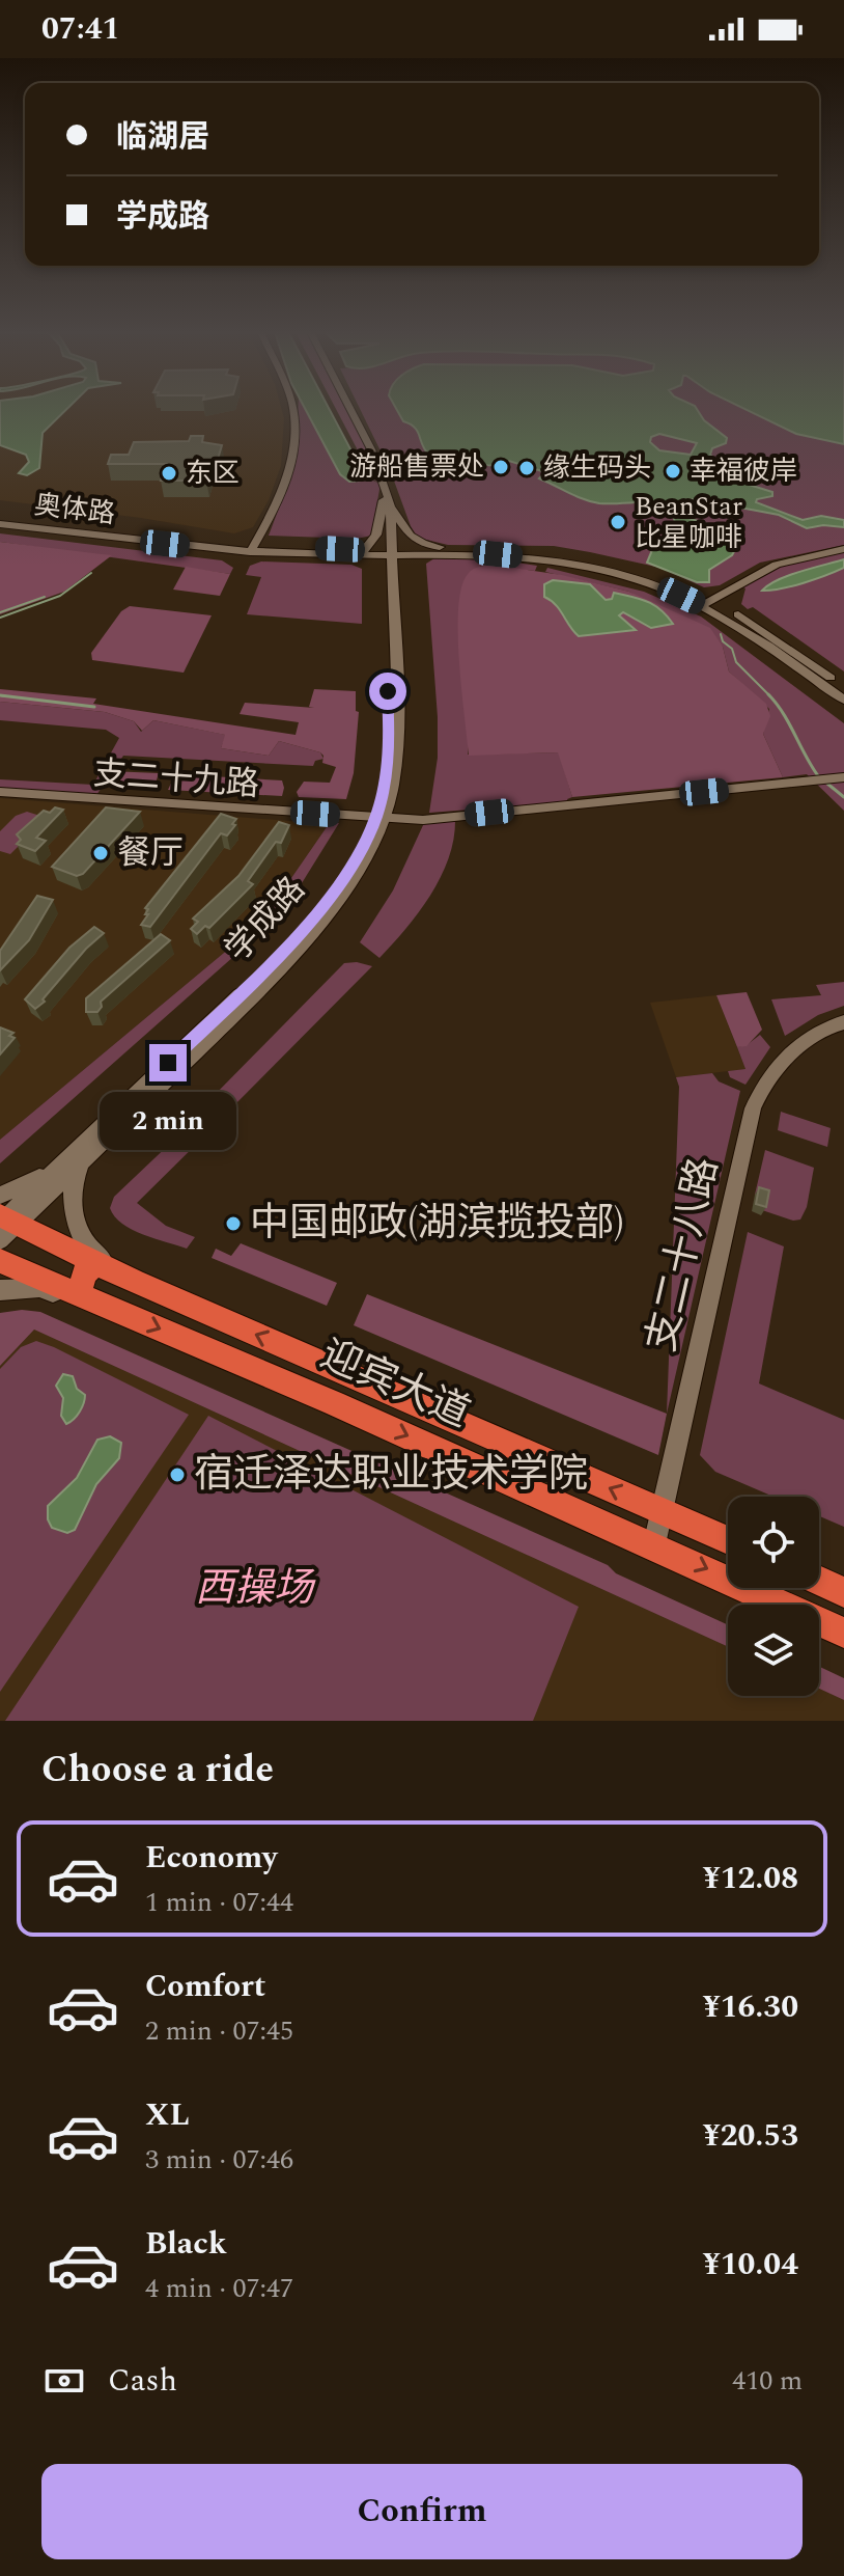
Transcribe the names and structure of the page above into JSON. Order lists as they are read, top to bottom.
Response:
{
  "streets": {
    "highway": ["迎宾大道"],
    "main road": ["奥体路", "学成路", "支二十八路"],
    "street": ["支二十九路"]
  },
  "crossings": [
    ["奥体路", "学成路"],
    ["支二十九路", "学成路"],
    ["学成路", "迎宾大道"],
    ["支二十八路", "迎宾大道"]
  ],
  "parks": ["西操场"],
  "places": [
    "游船售票处",
    "缘生码头",
    "幸福彼岸",
    "东区",
    "BeanStar 比星咖啡",
    "餐厅",
    "中国邮政(湖滨揽投部)",
    "宿迁泽达职业技术学院"
  ],
  "page": {
    "status": "07:41",
    "banner": ["临湖居", "学成路"],
    "bubble": "2 min",
    "heading": "Choose a ride",
    "list": [
      {
        "name": "Economy",
        "note": "1 min · 07:44",
        "value": "¥12.08"
      },
      {
        "name": "Comfort",
        "note": "2 min · 07:45",
        "value": "¥16.30"
      },
      {
        "name": "XL",
        "note": "3 min · 07:46",
        "value": "¥20.53"
      },
      {
        "name": "Black",
        "note": "4 min · 07:47",
        "value": "¥10.04"
      }
    ],
    "pay": ["Cash", "410 m"],
    "buttons": "Confirm"
  }
}
